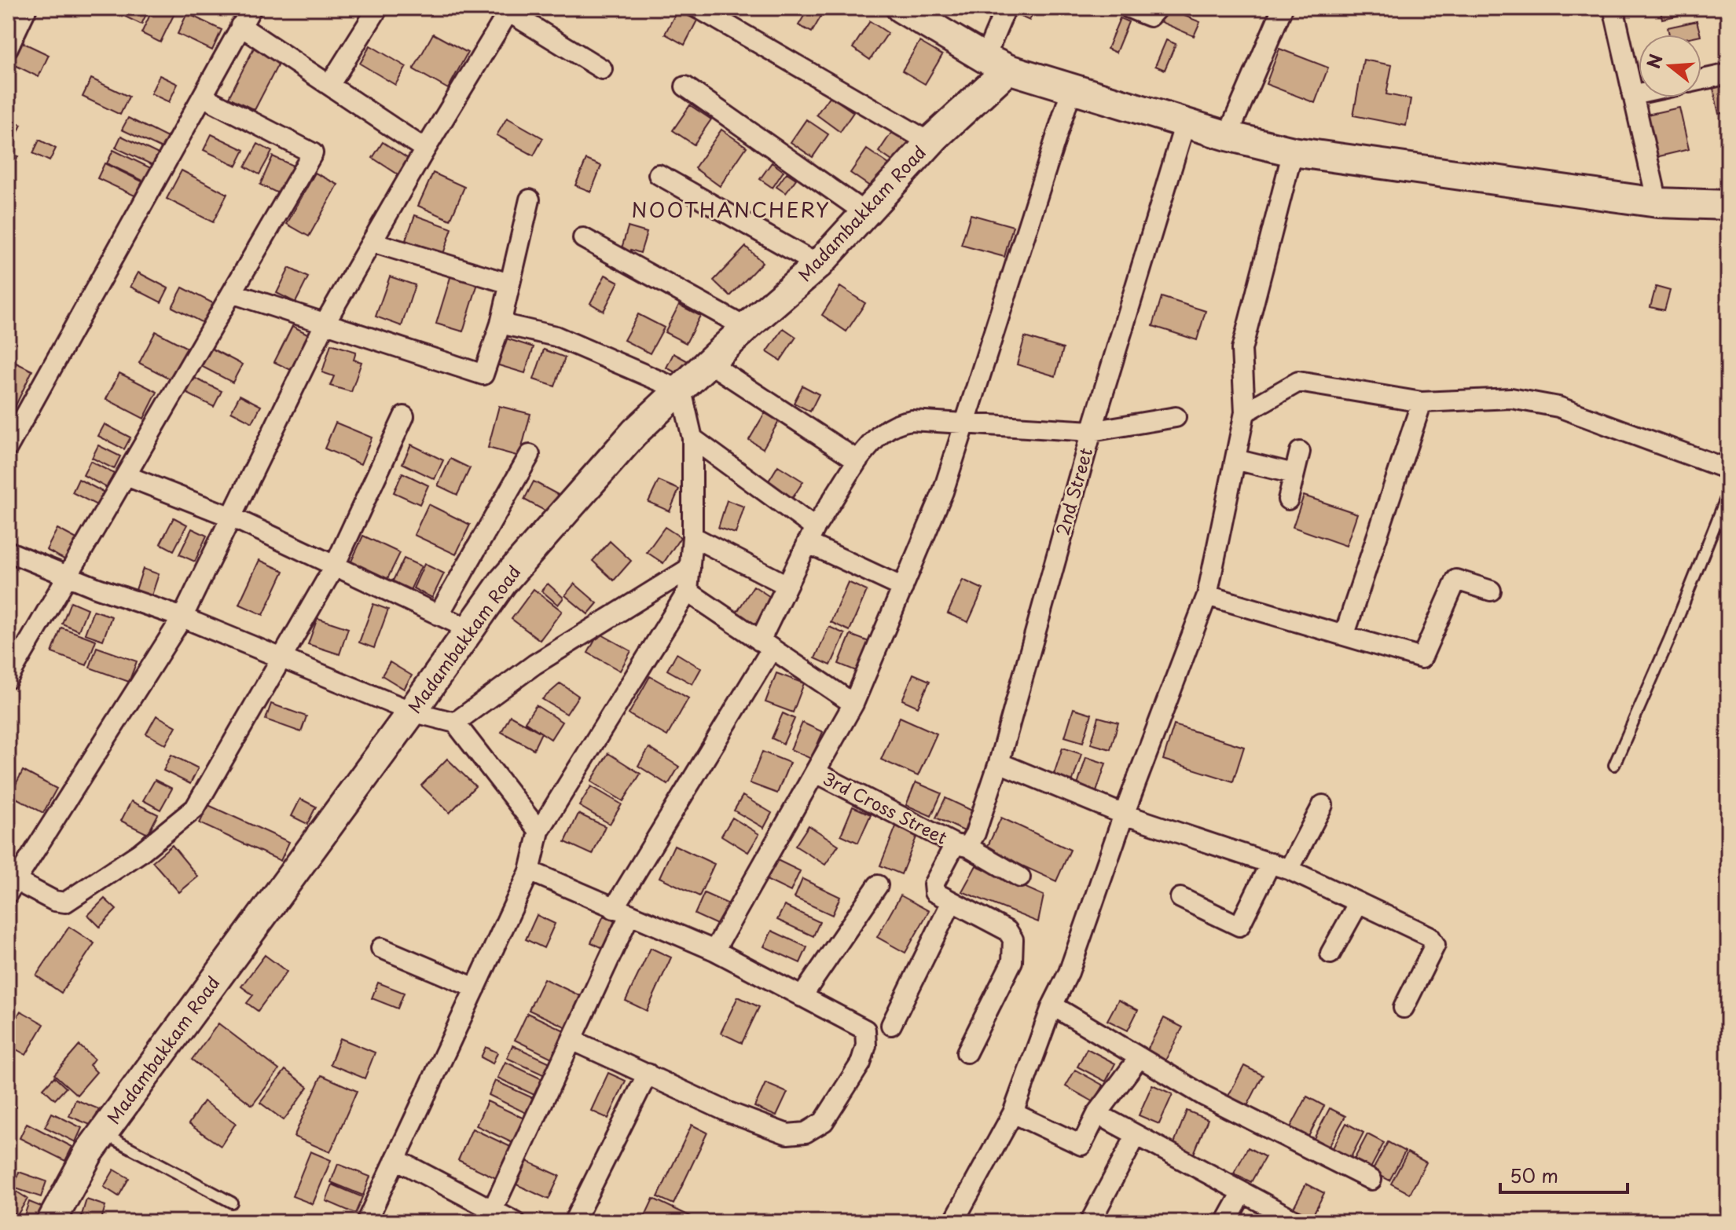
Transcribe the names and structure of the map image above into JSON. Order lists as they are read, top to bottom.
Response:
{
  "streets": {
    "street": ["Madambakkam Road", "2nd Street", "3rd Cross Street"]
  },
  "crossings": [
    ["2nd Street", "3rd Cross Street"]
  ],
  "districts": ["NOOTHANCHERY"],
  "scale_bar": "50 m",
  "north": "left"
}
